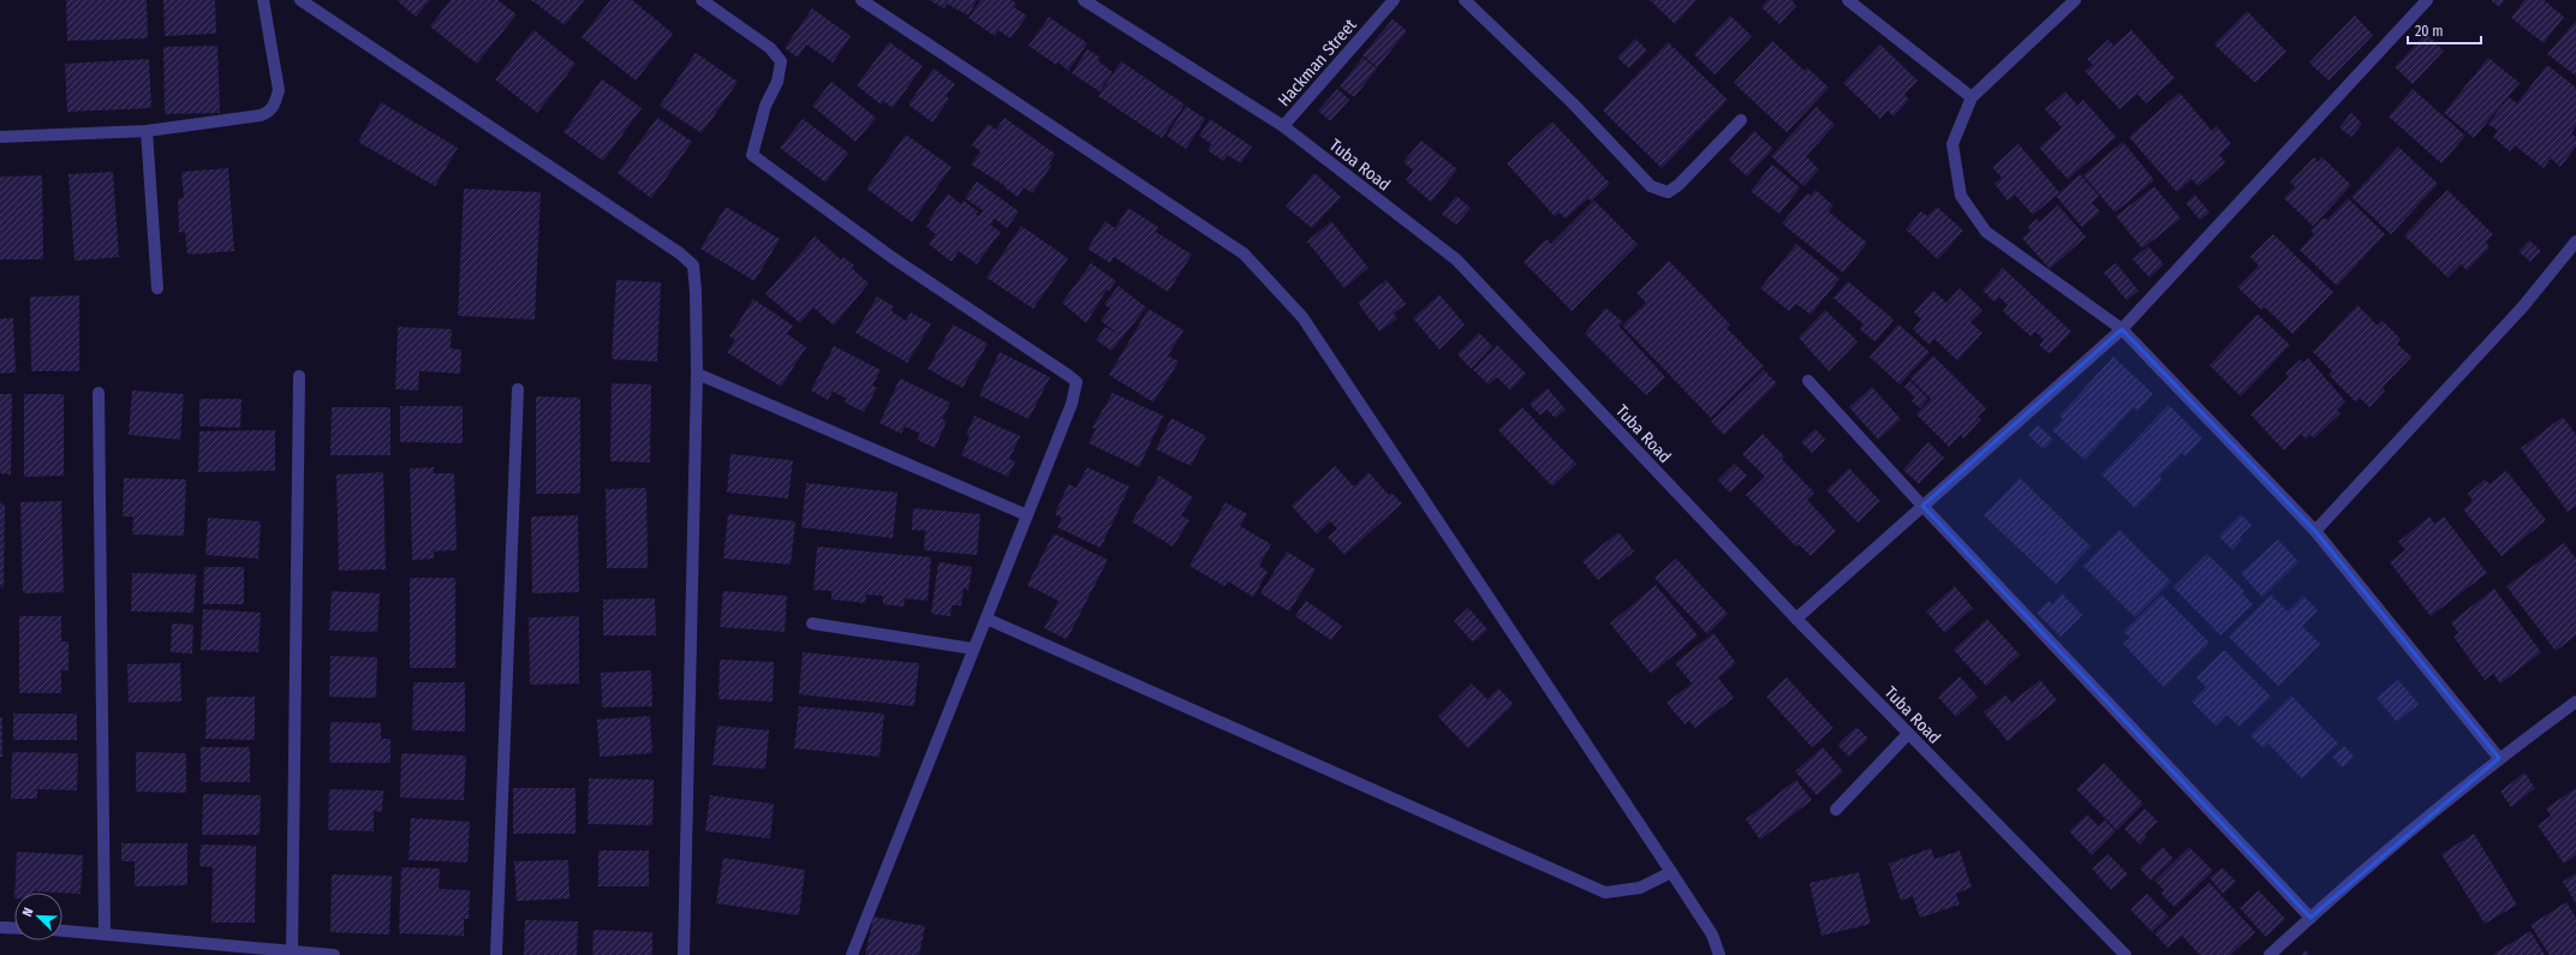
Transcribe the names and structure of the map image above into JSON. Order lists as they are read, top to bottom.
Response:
{
  "streets": {
    "street": ["Hackman Street", "Tuba Road"]
  },
  "crossings": [
    ["Hackman Street", "Tuba Road"]
  ],
  "scale_bar": "20 m",
  "north": "top left"
}
